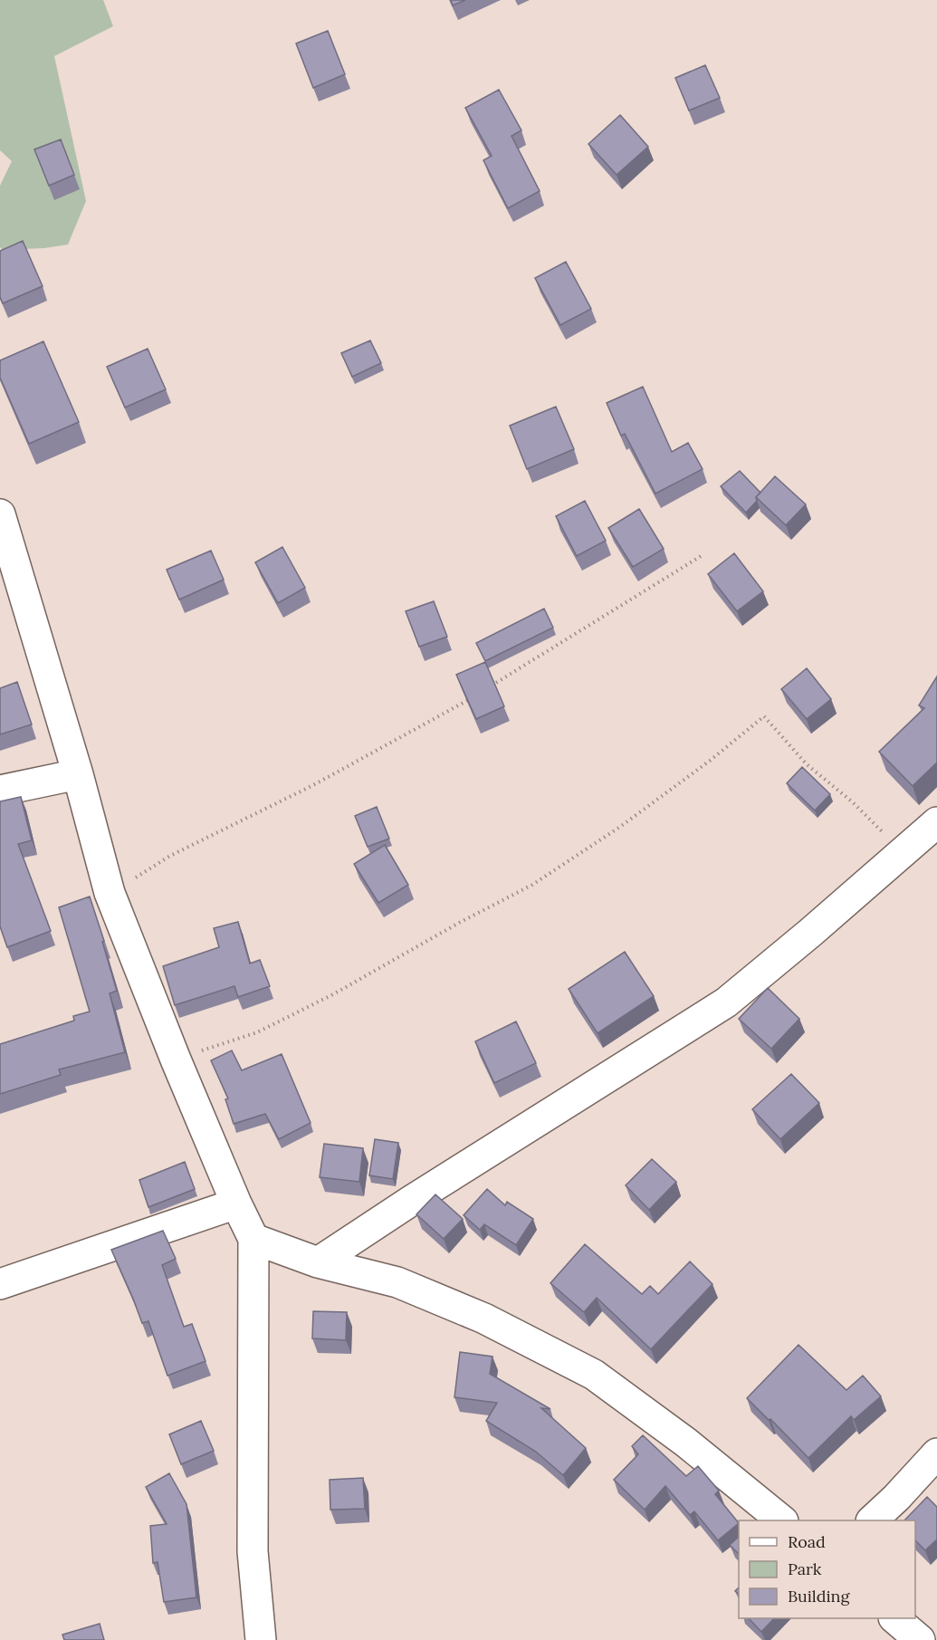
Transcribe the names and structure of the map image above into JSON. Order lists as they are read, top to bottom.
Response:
{
  "legend": ["Road", "Park", "Building"]
}
